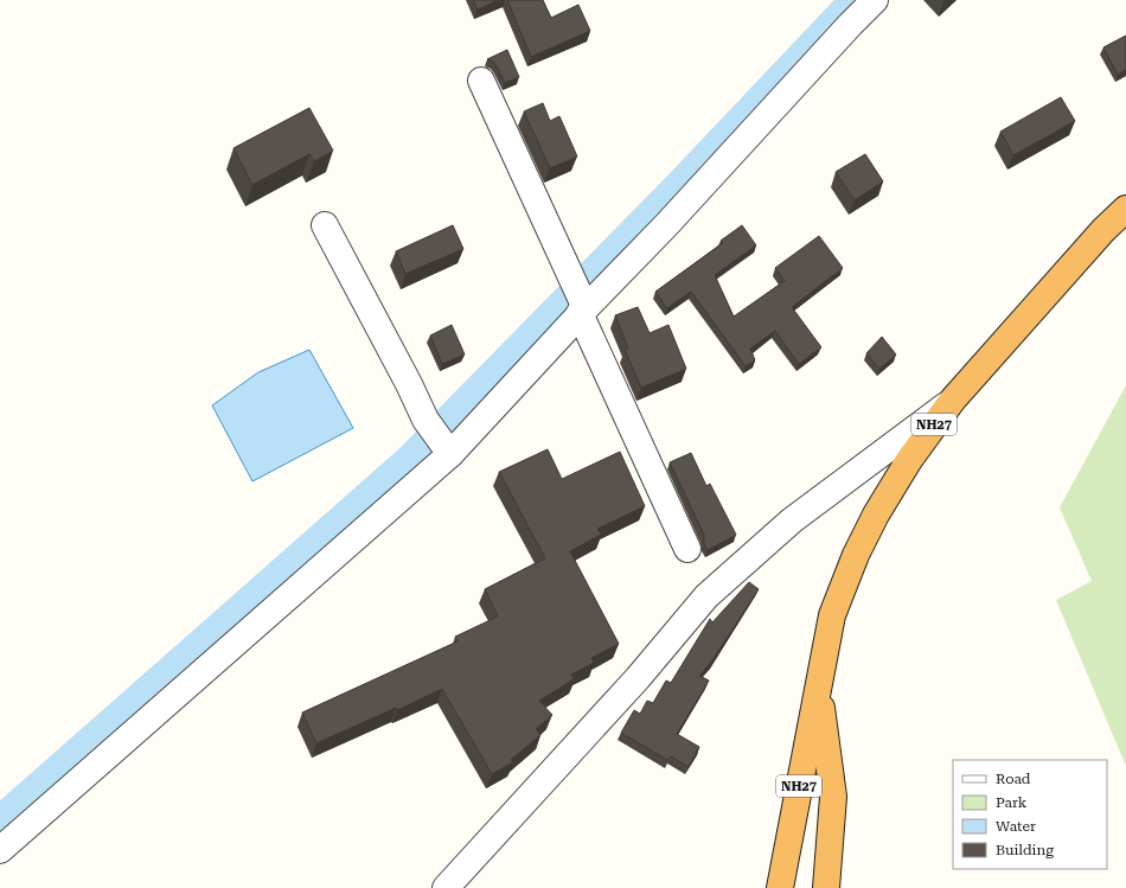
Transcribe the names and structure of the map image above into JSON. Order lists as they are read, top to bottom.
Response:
{
  "streets": {
    "highway": ["NH27"]
  },
  "legend": [
    "Road",
    "Park",
    "Water",
    "Building"
  ]
}
